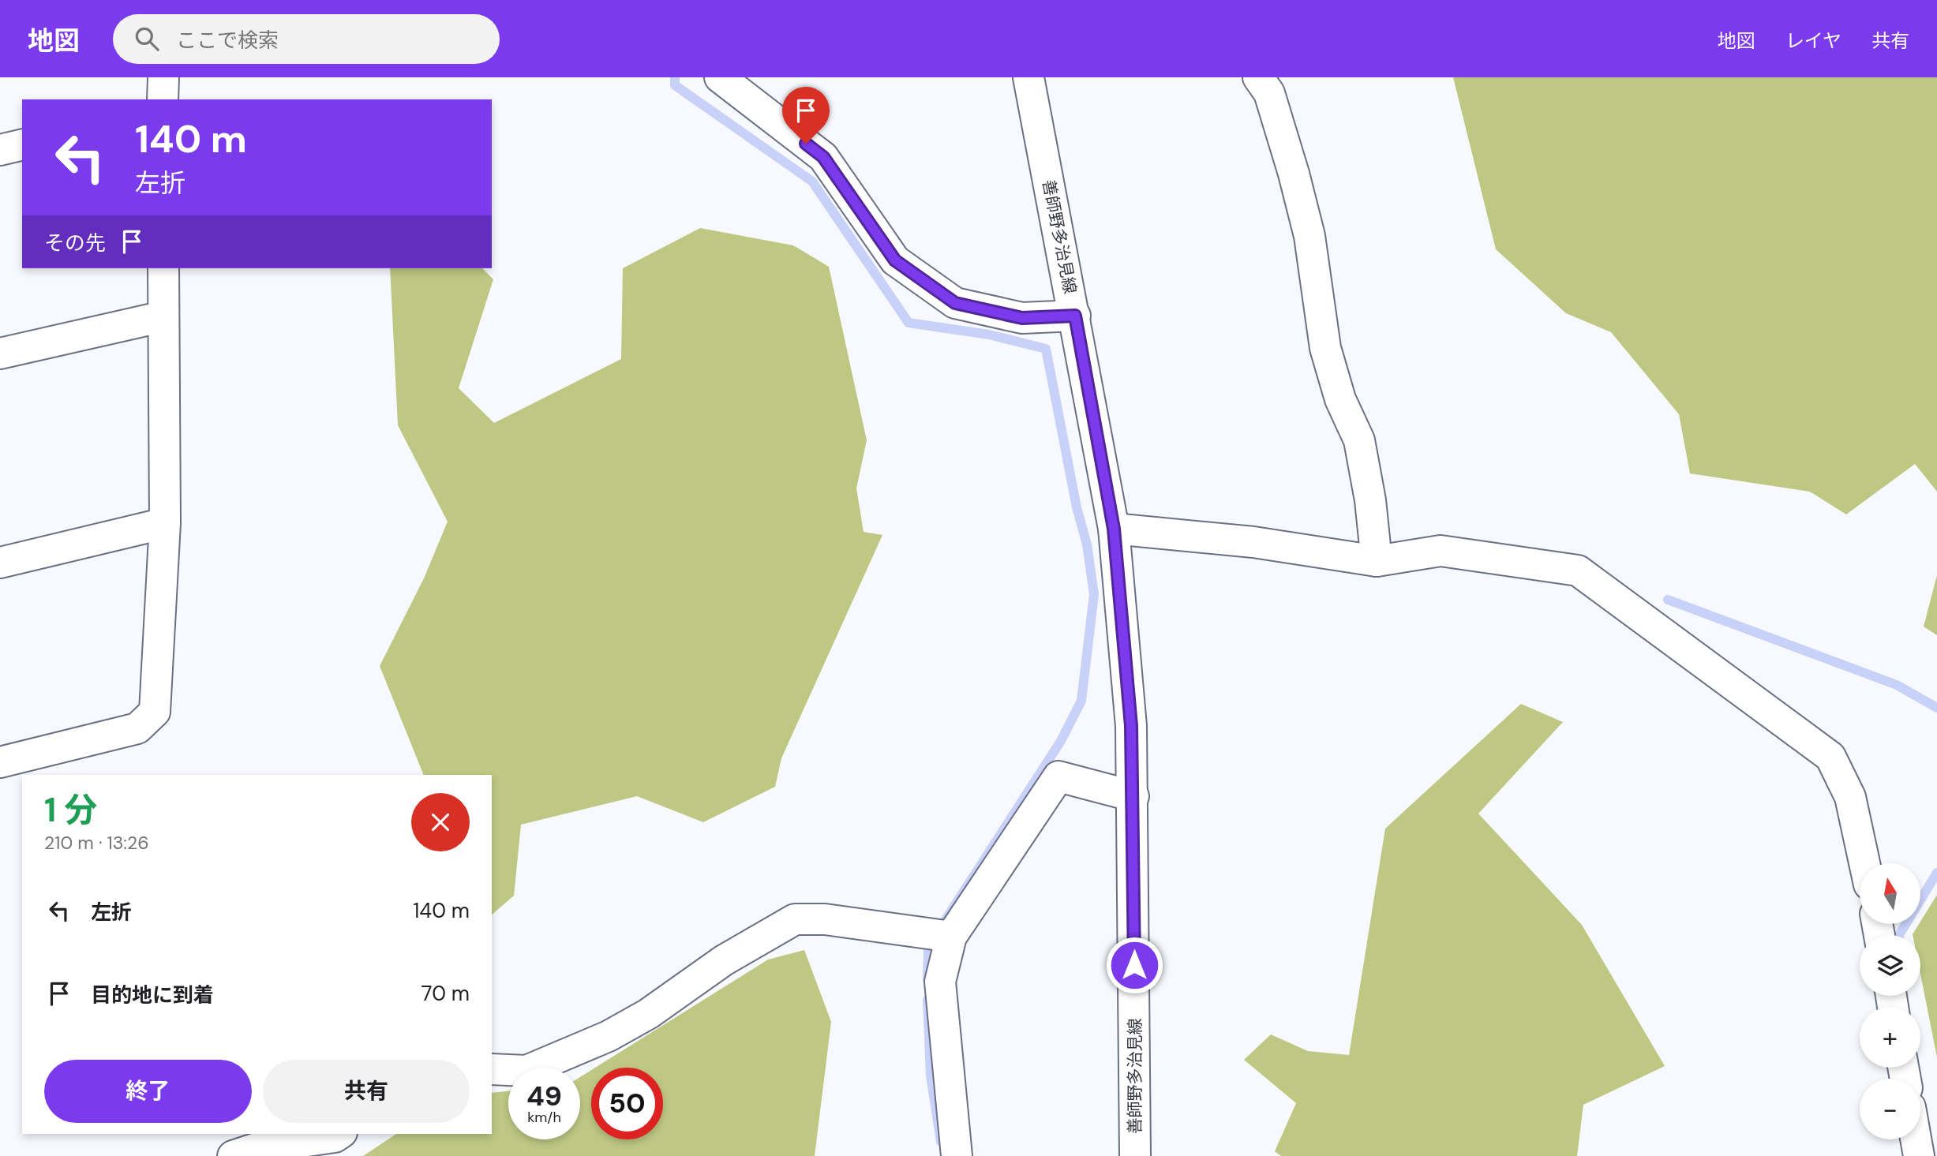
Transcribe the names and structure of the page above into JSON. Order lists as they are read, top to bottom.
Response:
{
  "streets": {
    "street": ["善師野多治見線"]
  },
  "north": "top",
  "page": {
    "header": "地図",
    "search": "ここで検索",
    "nav": ["地図", "レイヤ", "共有"],
    "turn": ["140 m", "左折"],
    "then": "その先",
    "heading": ["1 分", "210 m · 13:26"],
    "map_buttons": ["+", "−"],
    "list": [
      {
        "name": "左折",
        "value": "140 m"
      },
      {
        "name": "目的地に到着",
        "value": "70 m"
      }
    ],
    "buttons": ["終了", "共有"],
    "speed": "49 km/h",
    "limit": "50"
  }
}
